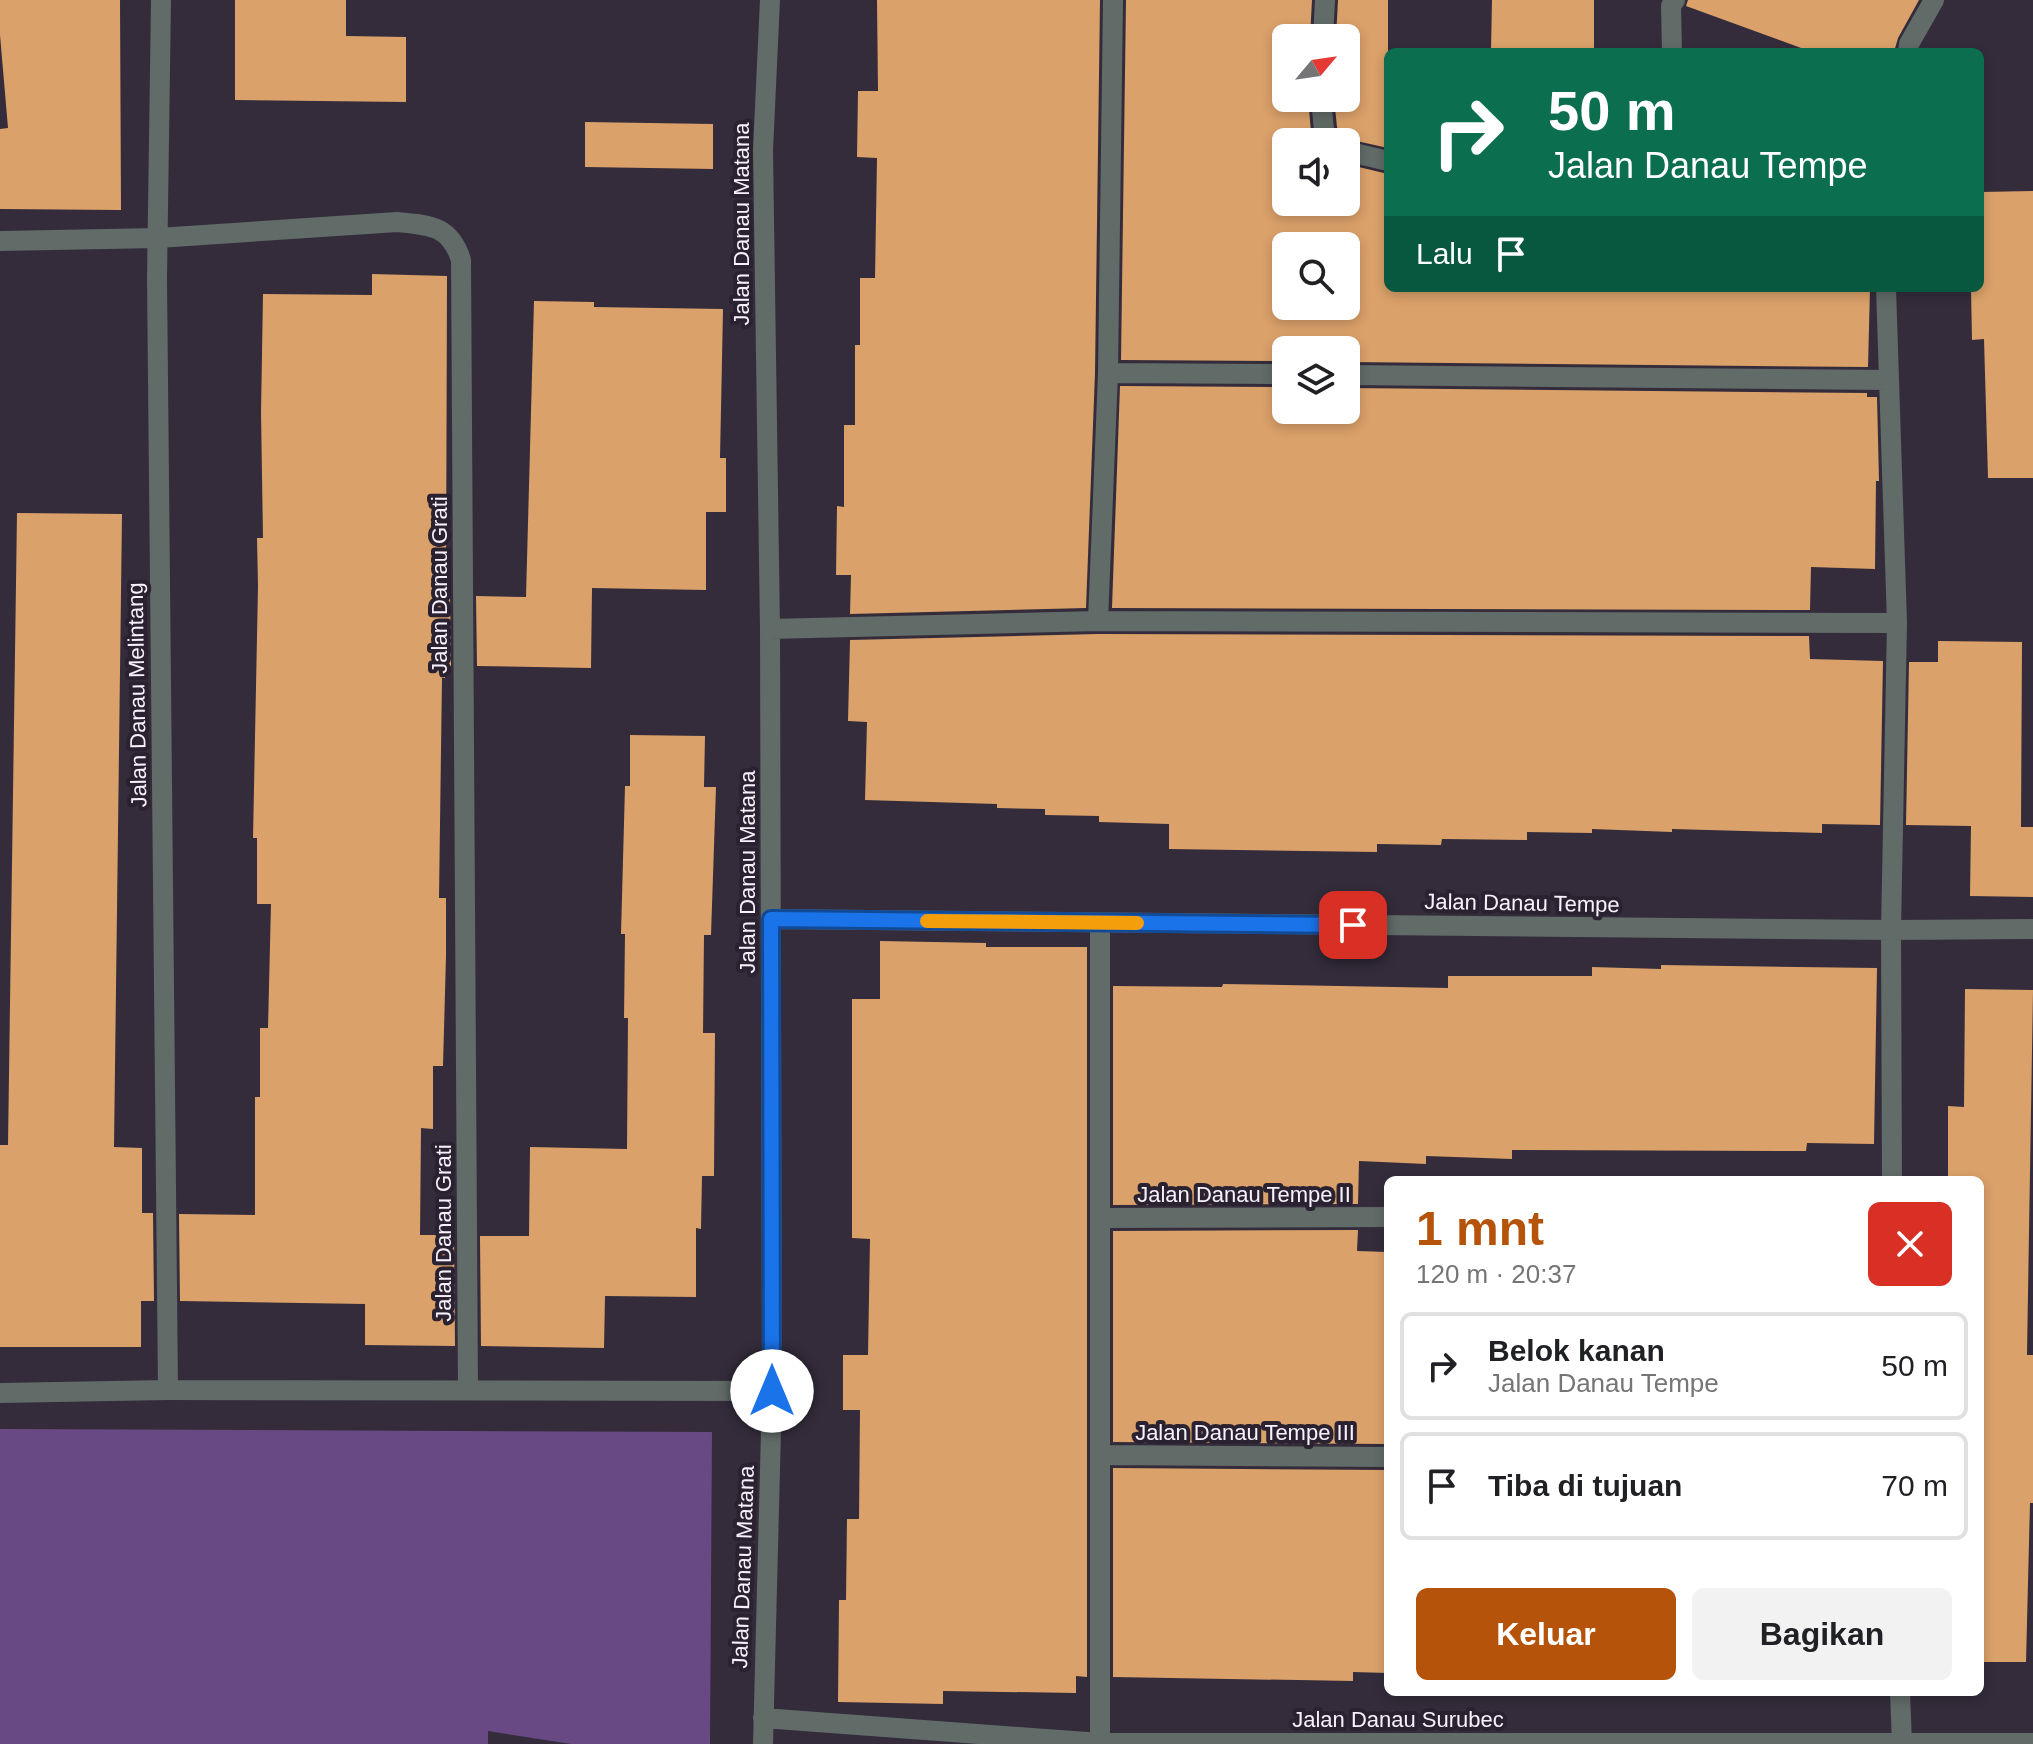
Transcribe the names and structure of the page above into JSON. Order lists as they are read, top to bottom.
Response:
{
  "streets": {
    "street": [
      "Jalan Danau Matana",
      "Jalan Danau Grati",
      "Jalan Danau Melintang",
      "Jalan Danau Tempe",
      "Jalan Danau Tempe II",
      "Jalan Danau Tempe III",
      "Jalan Danau Surubec"
    ]
  },
  "crossings": [
    ["Jalan Danau Matana", "Jalan Danau Tempe"],
    ["Jalan Danau Matana", "Jalan Danau Surubec"],
    ["Jalan Danau Grati", "Jalan Danau Melintang"]
  ],
  "north": "top right",
  "page": {
    "turn": ["50 m", "Jalan Danau Tempe"],
    "then": "Lalu",
    "heading": ["1 mnt", "120 m · 20:37"],
    "list": [
      {
        "name": "Belok kanan",
        "note": "Jalan Danau Tempe",
        "value": "50 m"
      },
      {
        "name": "Tiba di tujuan",
        "value": "70 m"
      }
    ],
    "buttons": ["Keluar", "Bagikan"]
  }
}
